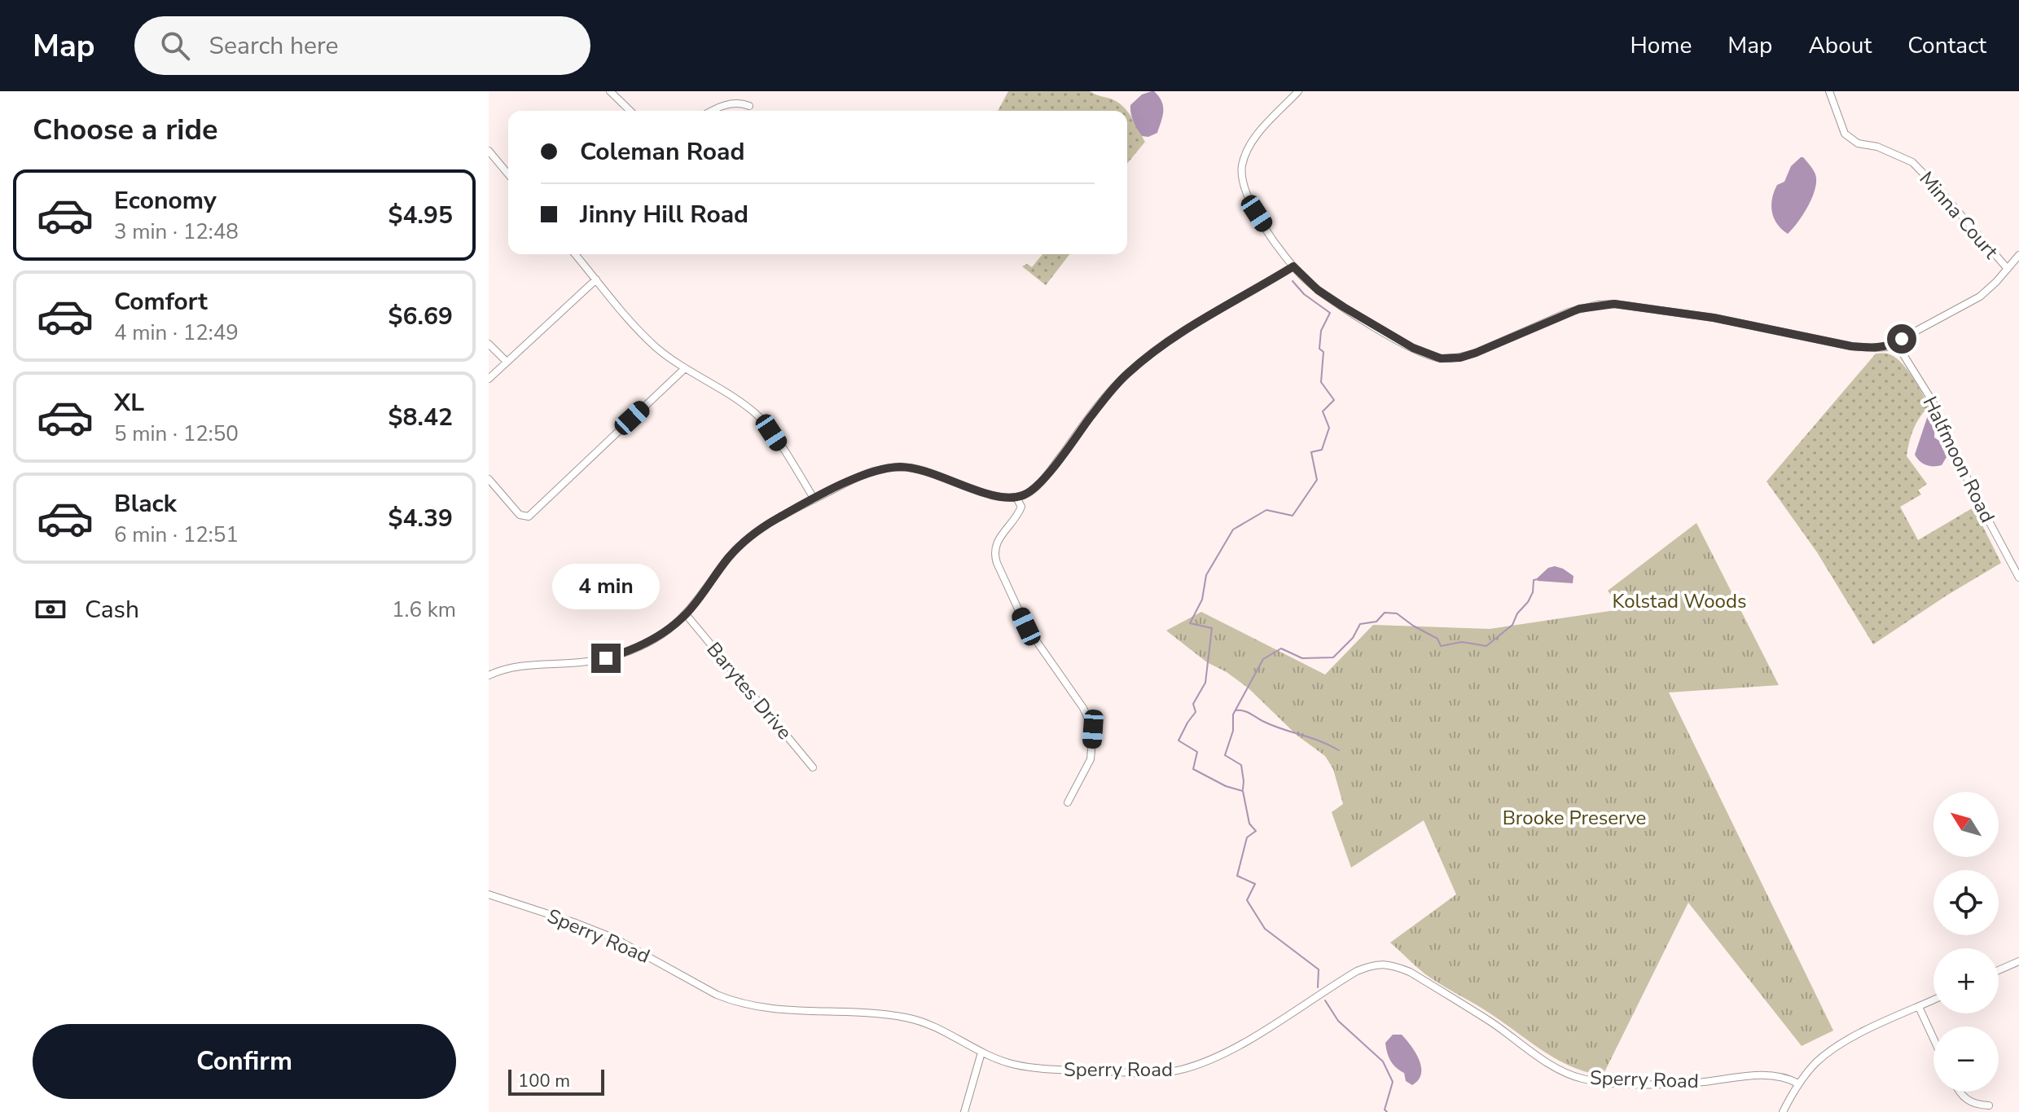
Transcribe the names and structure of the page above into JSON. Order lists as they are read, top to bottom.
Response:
{
  "streets": {
    "street": [
      "Minna Court",
      "Halfmoon Road",
      "Barytes Drive",
      "Sperry Road"
    ]
  },
  "parks": ["Kolstad Woods", "Brooke Preserve"],
  "scale_bar": "100 m",
  "north": "top left",
  "page": {
    "header": "Map",
    "search": "Search here",
    "nav": [
      "Home",
      "Map",
      "About",
      "Contact"
    ],
    "heading": "Choose a ride",
    "banner": ["Coleman Road", "Jinny Hill Road"],
    "list": [
      {
        "name": "Economy",
        "note": "3 min · 12:48",
        "value": "$4.95"
      },
      {
        "name": "Comfort",
        "note": "4 min · 12:49",
        "value": "$6.69"
      },
      {
        "name": "XL",
        "note": "5 min · 12:50",
        "value": "$8.42"
      },
      {
        "name": "Black",
        "note": "6 min · 12:51",
        "value": "$4.39"
      }
    ],
    "bubble": "4 min",
    "pay": ["Cash", "1.6 km"],
    "map_buttons": ["+", "−"],
    "buttons": "Confirm",
    "scale": "100 m"
  }
}
